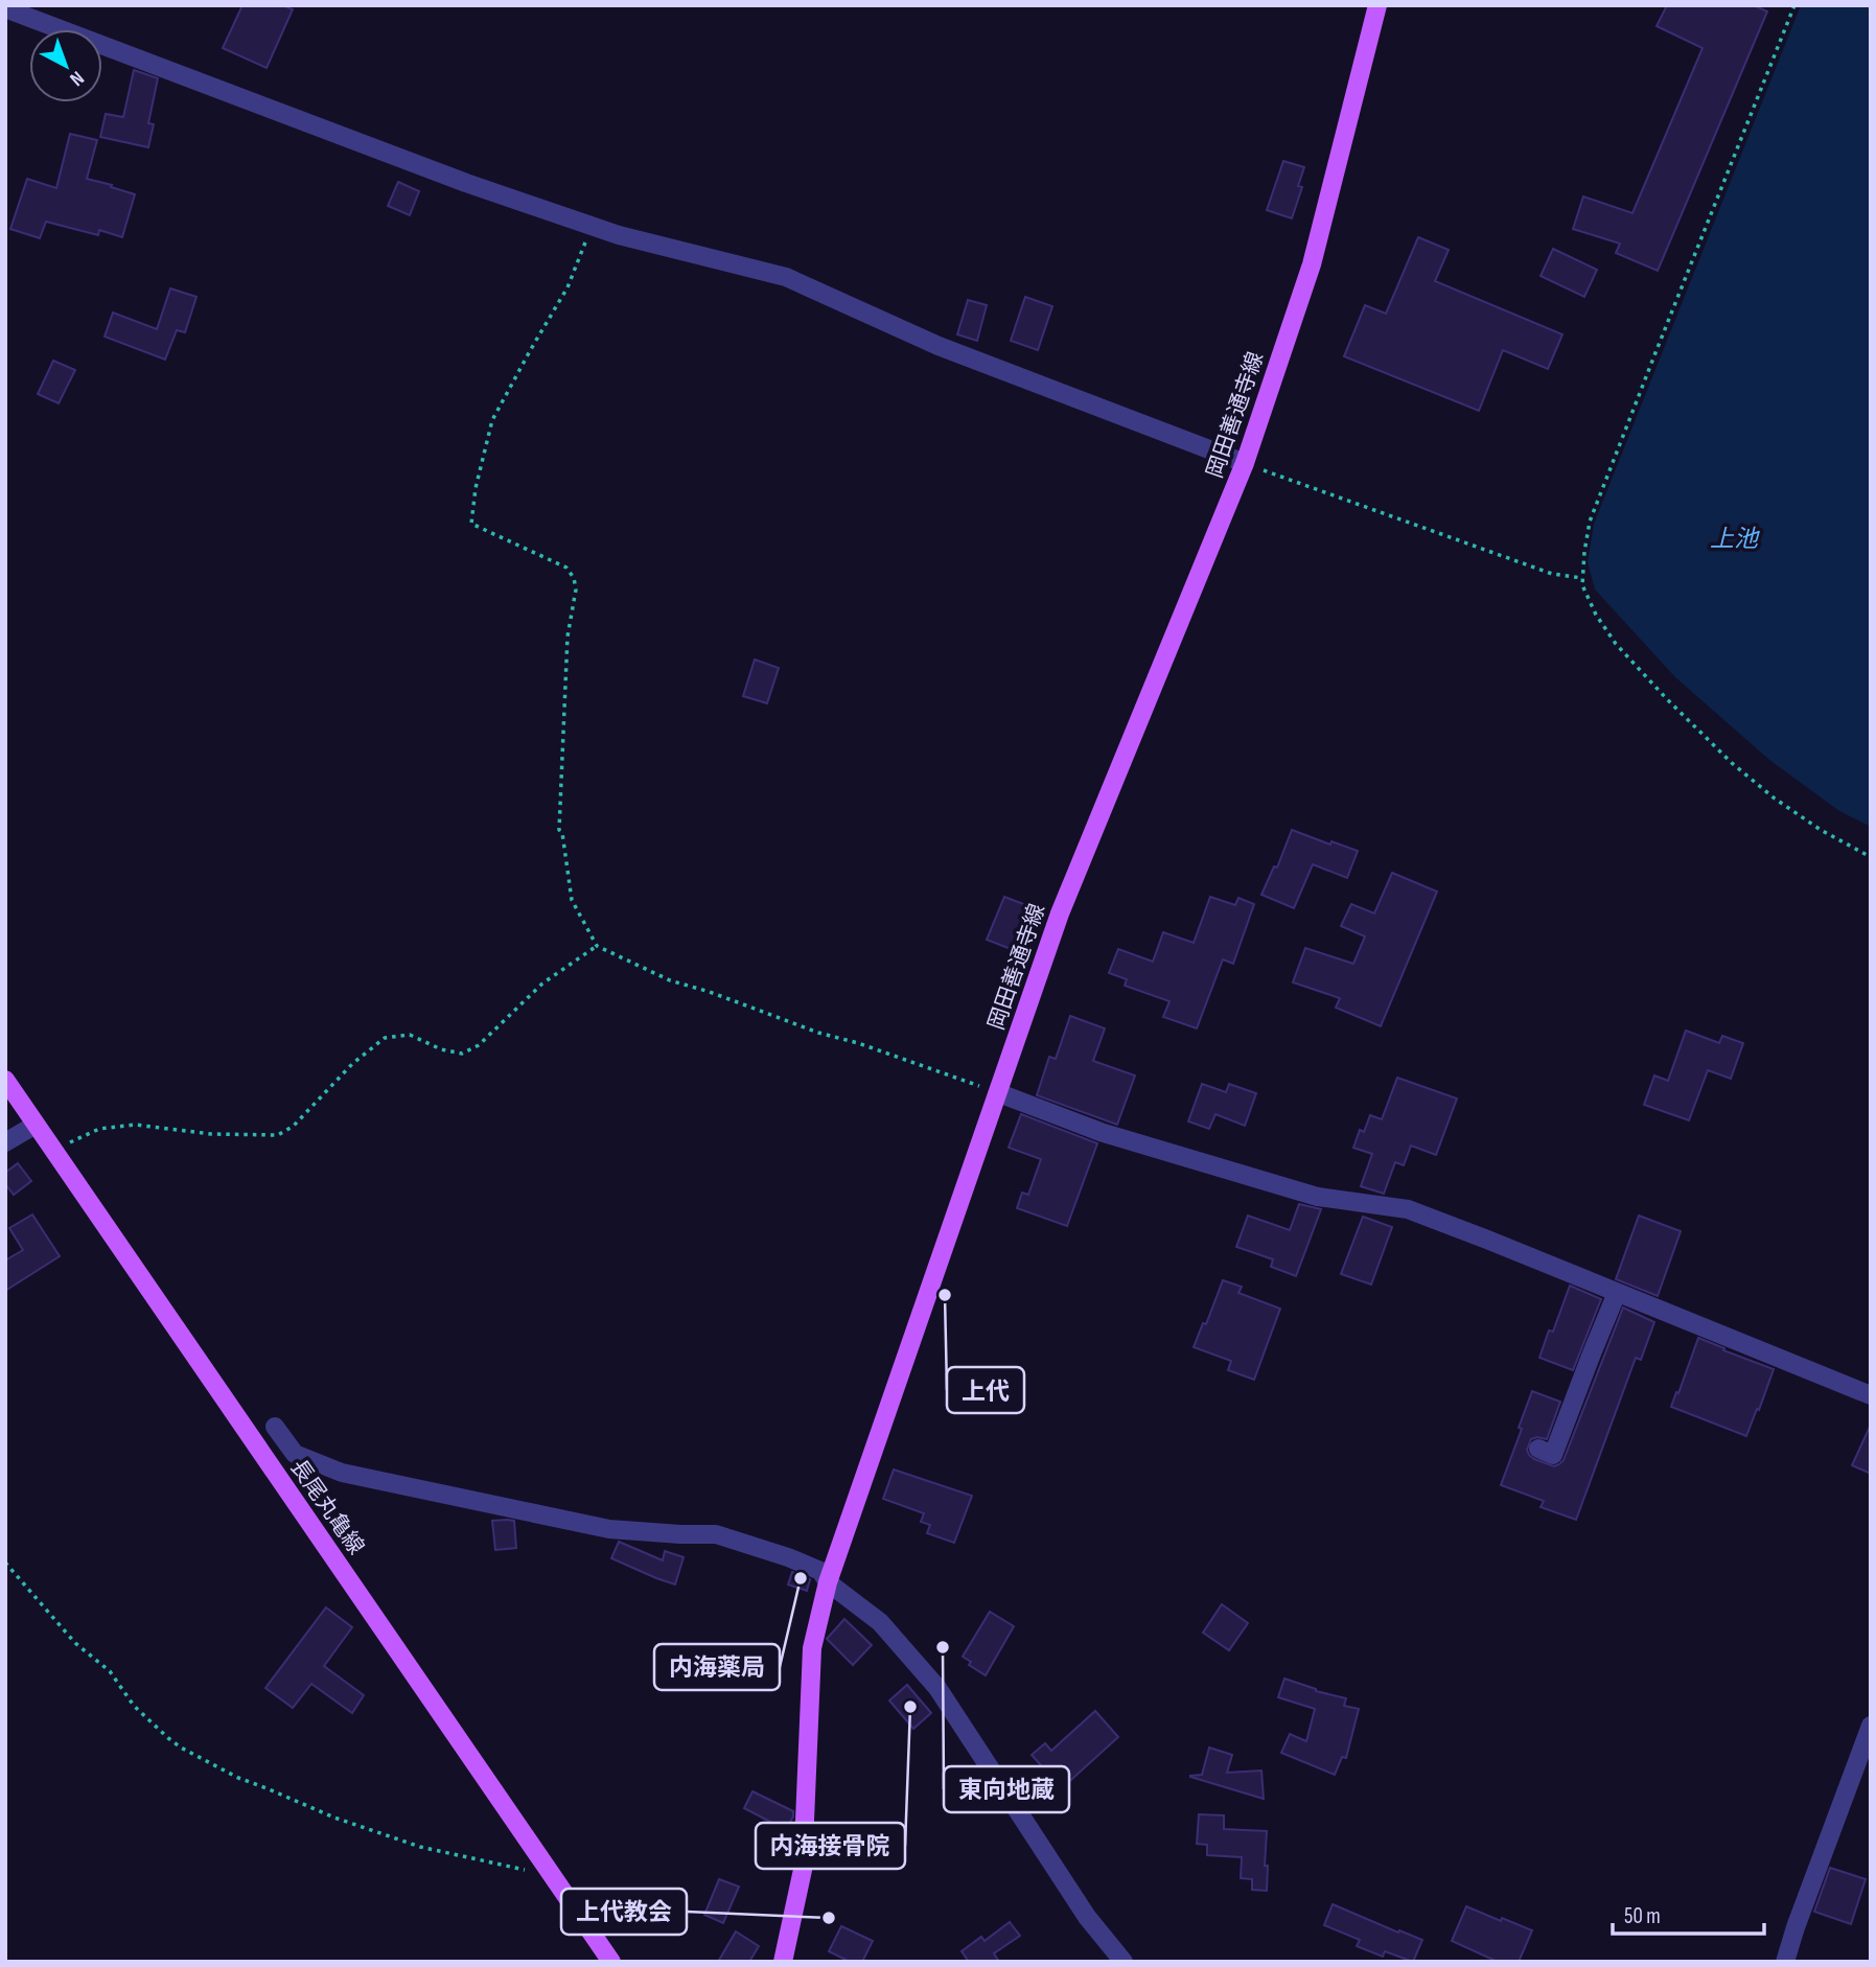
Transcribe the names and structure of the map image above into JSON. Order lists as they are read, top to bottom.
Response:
{
  "streets": {
    "main road": ["岡田善通寺線", "長尾丸亀線"]
  },
  "water": ["上池"],
  "places": [
    "上代",
    "内海薬局",
    "東向地蔵",
    "内海接骨院",
    "上代教会"
  ],
  "scale_bar": "50 m",
  "north": "bottom right"
}
